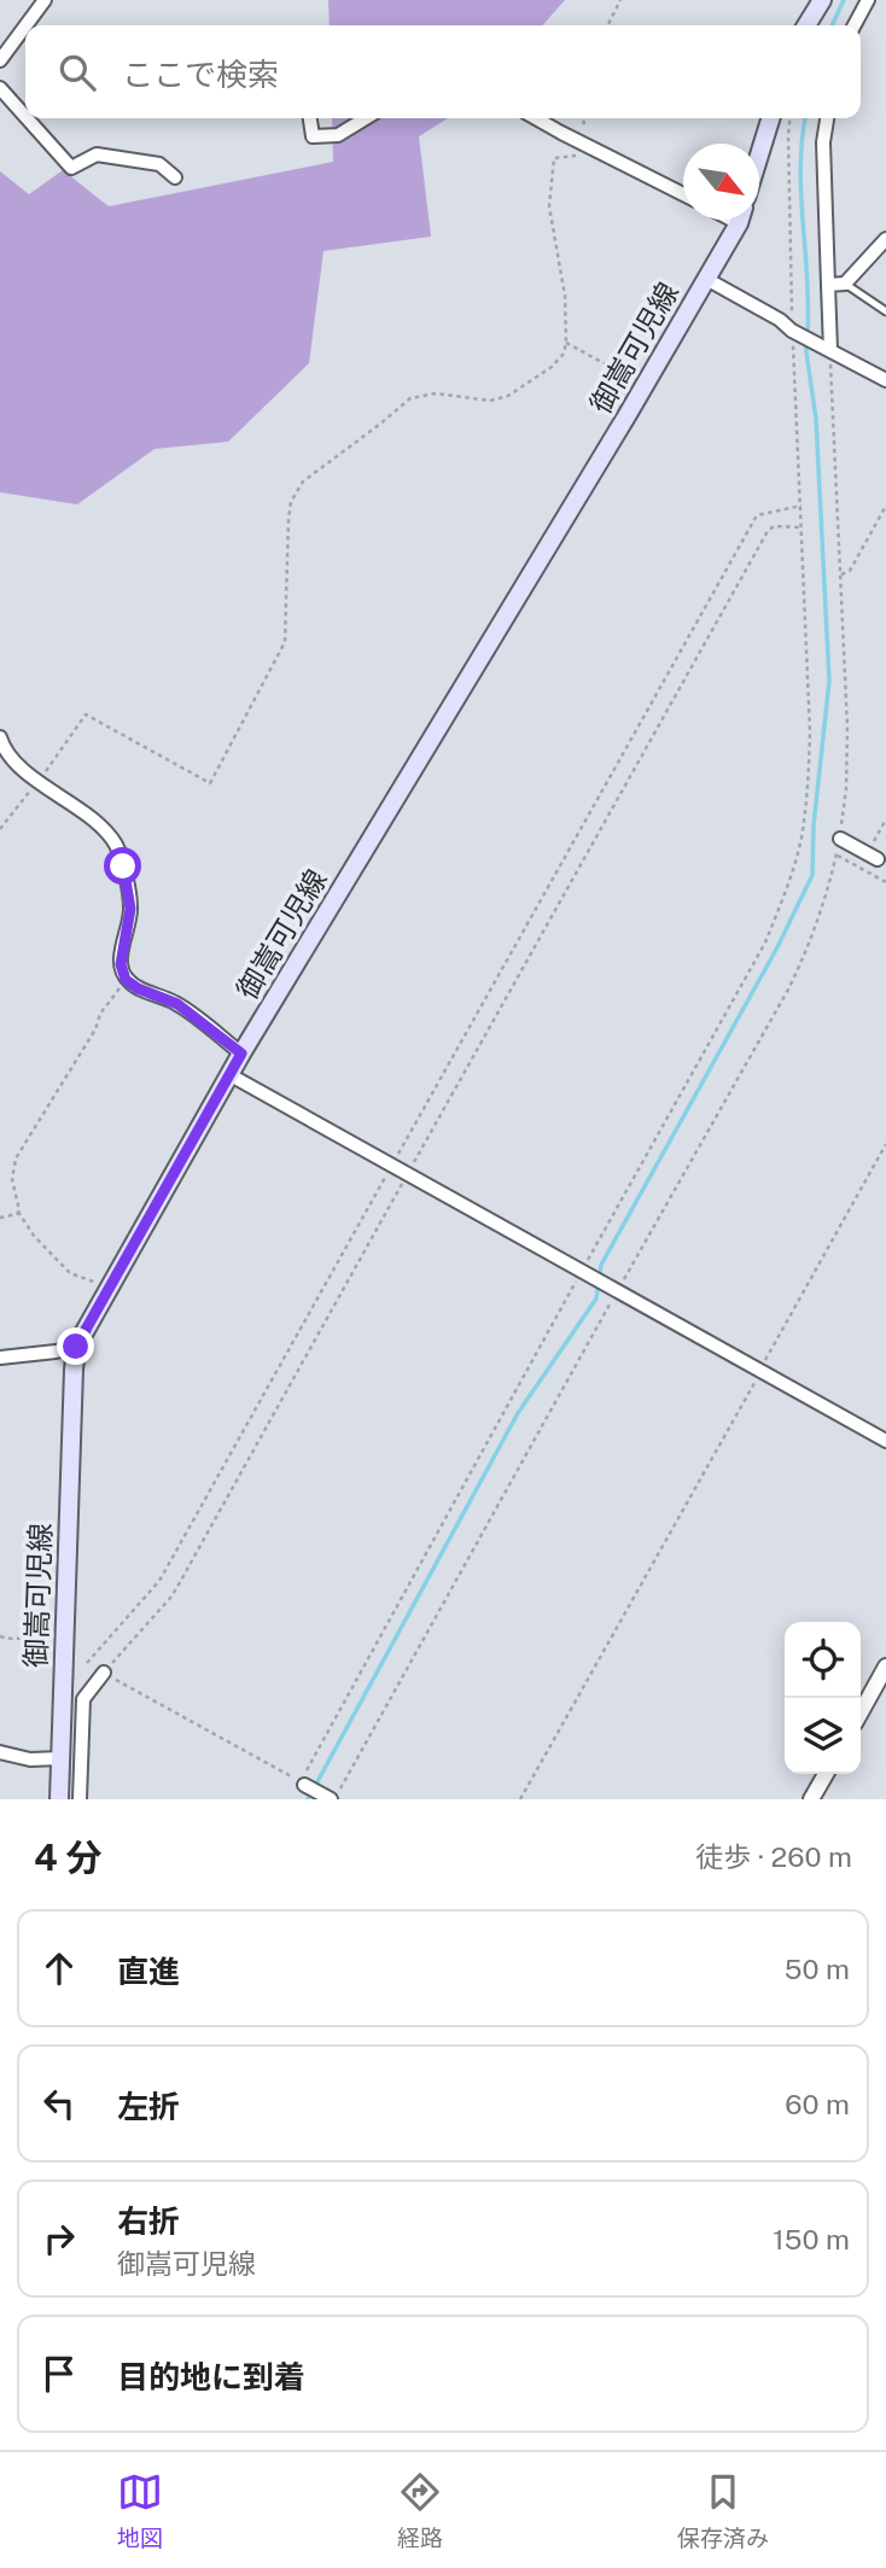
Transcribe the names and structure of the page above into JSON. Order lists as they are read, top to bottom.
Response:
{
  "streets": {
    "main road": ["御嵩可児線"]
  },
  "north": "bottom right",
  "page": {
    "search": "ここで検索",
    "heading": ["4 分", "徒歩 · 260 m"],
    "list": [
      ["直進", "50 m"],
      ["左折", "60 m"],
      ["右折", "御嵩可児線", "150 m"],
      "目的地に到着"
    ],
    "nav": ["地図", "経路", "保存済み"]
  }
}
